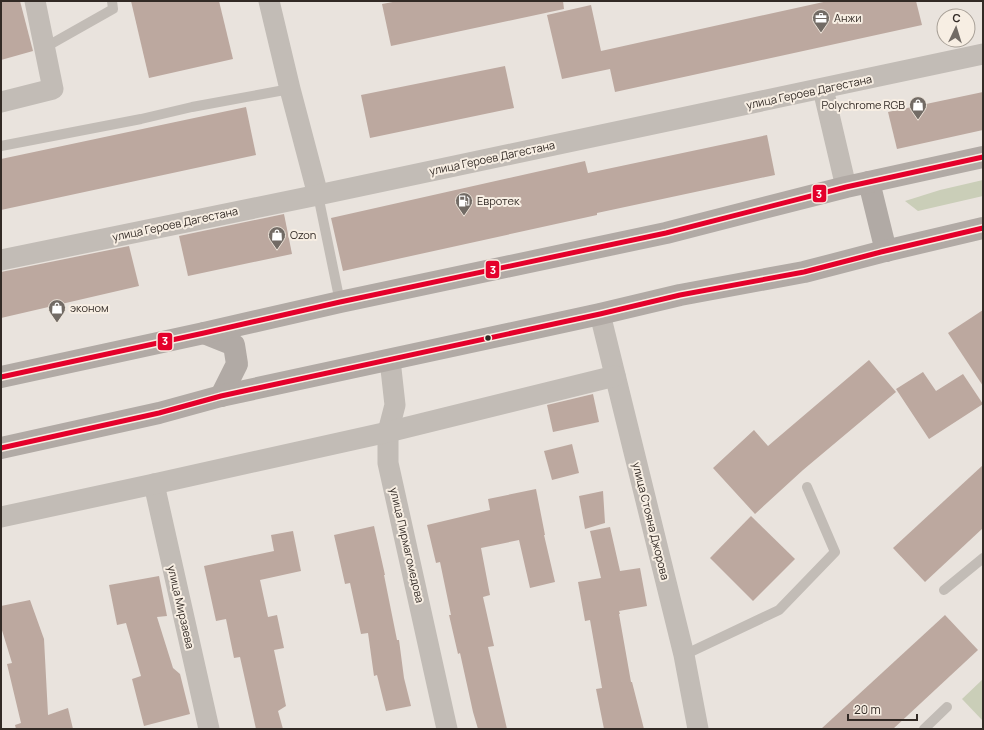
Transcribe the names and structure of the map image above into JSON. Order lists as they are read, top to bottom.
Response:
{
  "streets": {
    "street": [
      "улица Героев Дагестана",
      "улица Стояна Джорова",
      "улица Пирмагомедова",
      "улица Мирзаева"
    ]
  },
  "places": {
    "office": ["Анжи"],
    "shop": ["Polychrome RGB", "Ozon", "эконом"],
    "fuel station": ["Евротек"]
  },
  "lines": ["transit line 3"],
  "scale_bar": "20 m",
  "north": "top"
}
